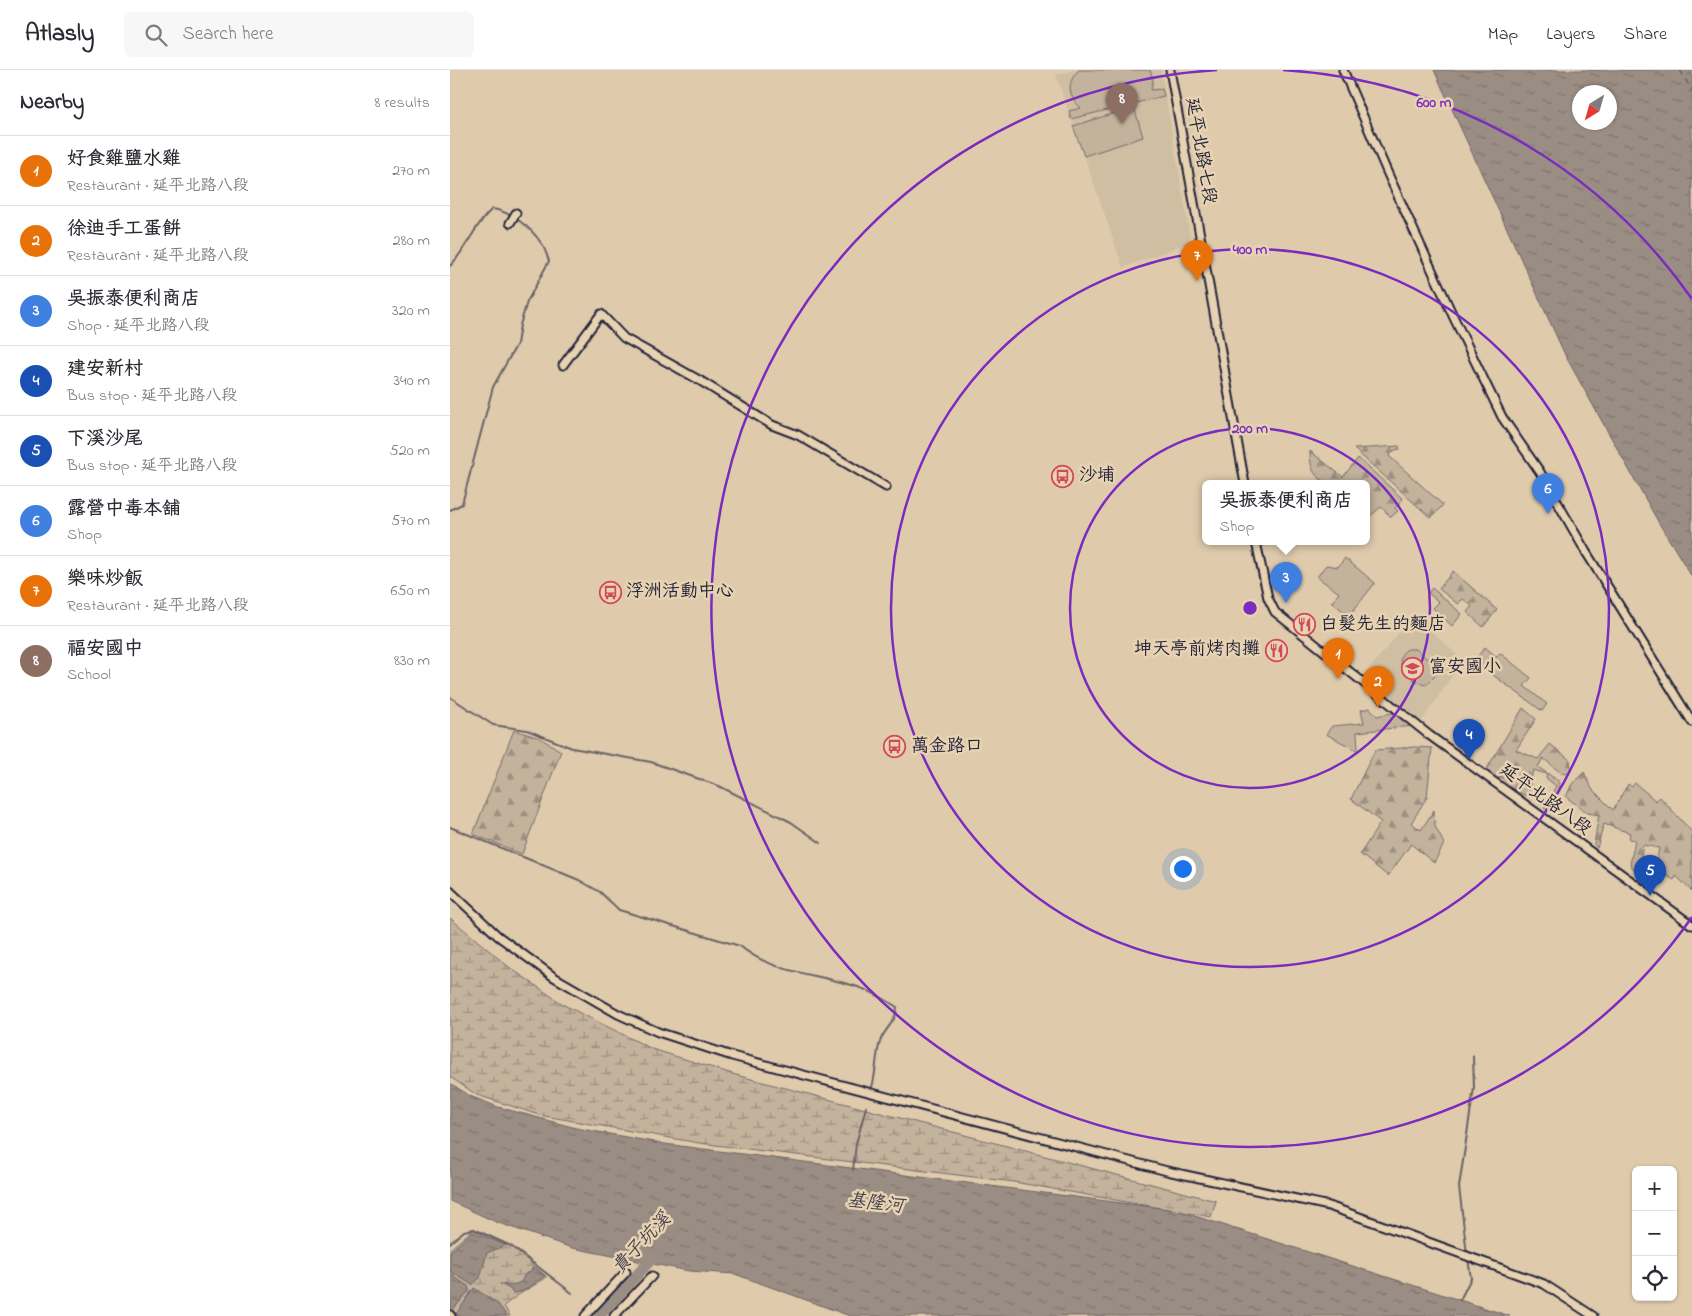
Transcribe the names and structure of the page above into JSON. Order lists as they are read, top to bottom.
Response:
{
  "streets": {
    "street": ["延平北路七段", "延平北路八段"]
  },
  "water": ["基隆河", "貴子坑溪"],
  "places": {
    "bus stop": ["沙埔", "浮洲活動中心", "萬金路口"],
    "restaurant": ["白髮先生的麵店", "坤天亭前烤肉攤"],
    "school or university": ["富安國小"]
  },
  "north": "bottom left",
  "page": {
    "header": "Atlasly",
    "search": "Search here",
    "nav": ["Map", "Layers", "Share"],
    "heading": ["Nearby", "8 results"],
    "pins": [
      "8",
      "7",
      "6",
      "3",
      "1",
      "2",
      "4",
      "5"
    ],
    "list": [
      {
        "mark": "1",
        "name": "好食雞鹽水雞",
        "note": "Restaurant · 延平北路八段",
        "value": "270 m"
      },
      {
        "mark": "2",
        "name": "徐迪手工蛋餅",
        "note": "Restaurant · 延平北路八段",
        "value": "280 m"
      },
      {
        "mark": "3",
        "name": "吳振泰便利商店",
        "note": "Shop · 延平北路八段",
        "value": "320 m"
      },
      {
        "mark": "4",
        "name": "建安新村",
        "note": "Bus stop · 延平北路八段",
        "value": "340 m"
      },
      {
        "mark": "5",
        "name": "下溪沙尾",
        "note": "Bus stop · 延平北路八段",
        "value": "520 m"
      },
      {
        "mark": "6",
        "name": "露營中毒本舖",
        "note": "Shop",
        "value": "570 m"
      },
      {
        "mark": "7",
        "name": "樂味炒飯",
        "note": "Restaurant · 延平北路八段",
        "value": "650 m"
      },
      {
        "mark": "8",
        "name": "福安國中",
        "note": "School",
        "value": "830 m"
      }
    ],
    "popup": ["吳振泰便利商店", "Shop"],
    "map_buttons": ["+", "−"]
  },
  "rings": ["600 m", "400 m", "200 m"]
}
